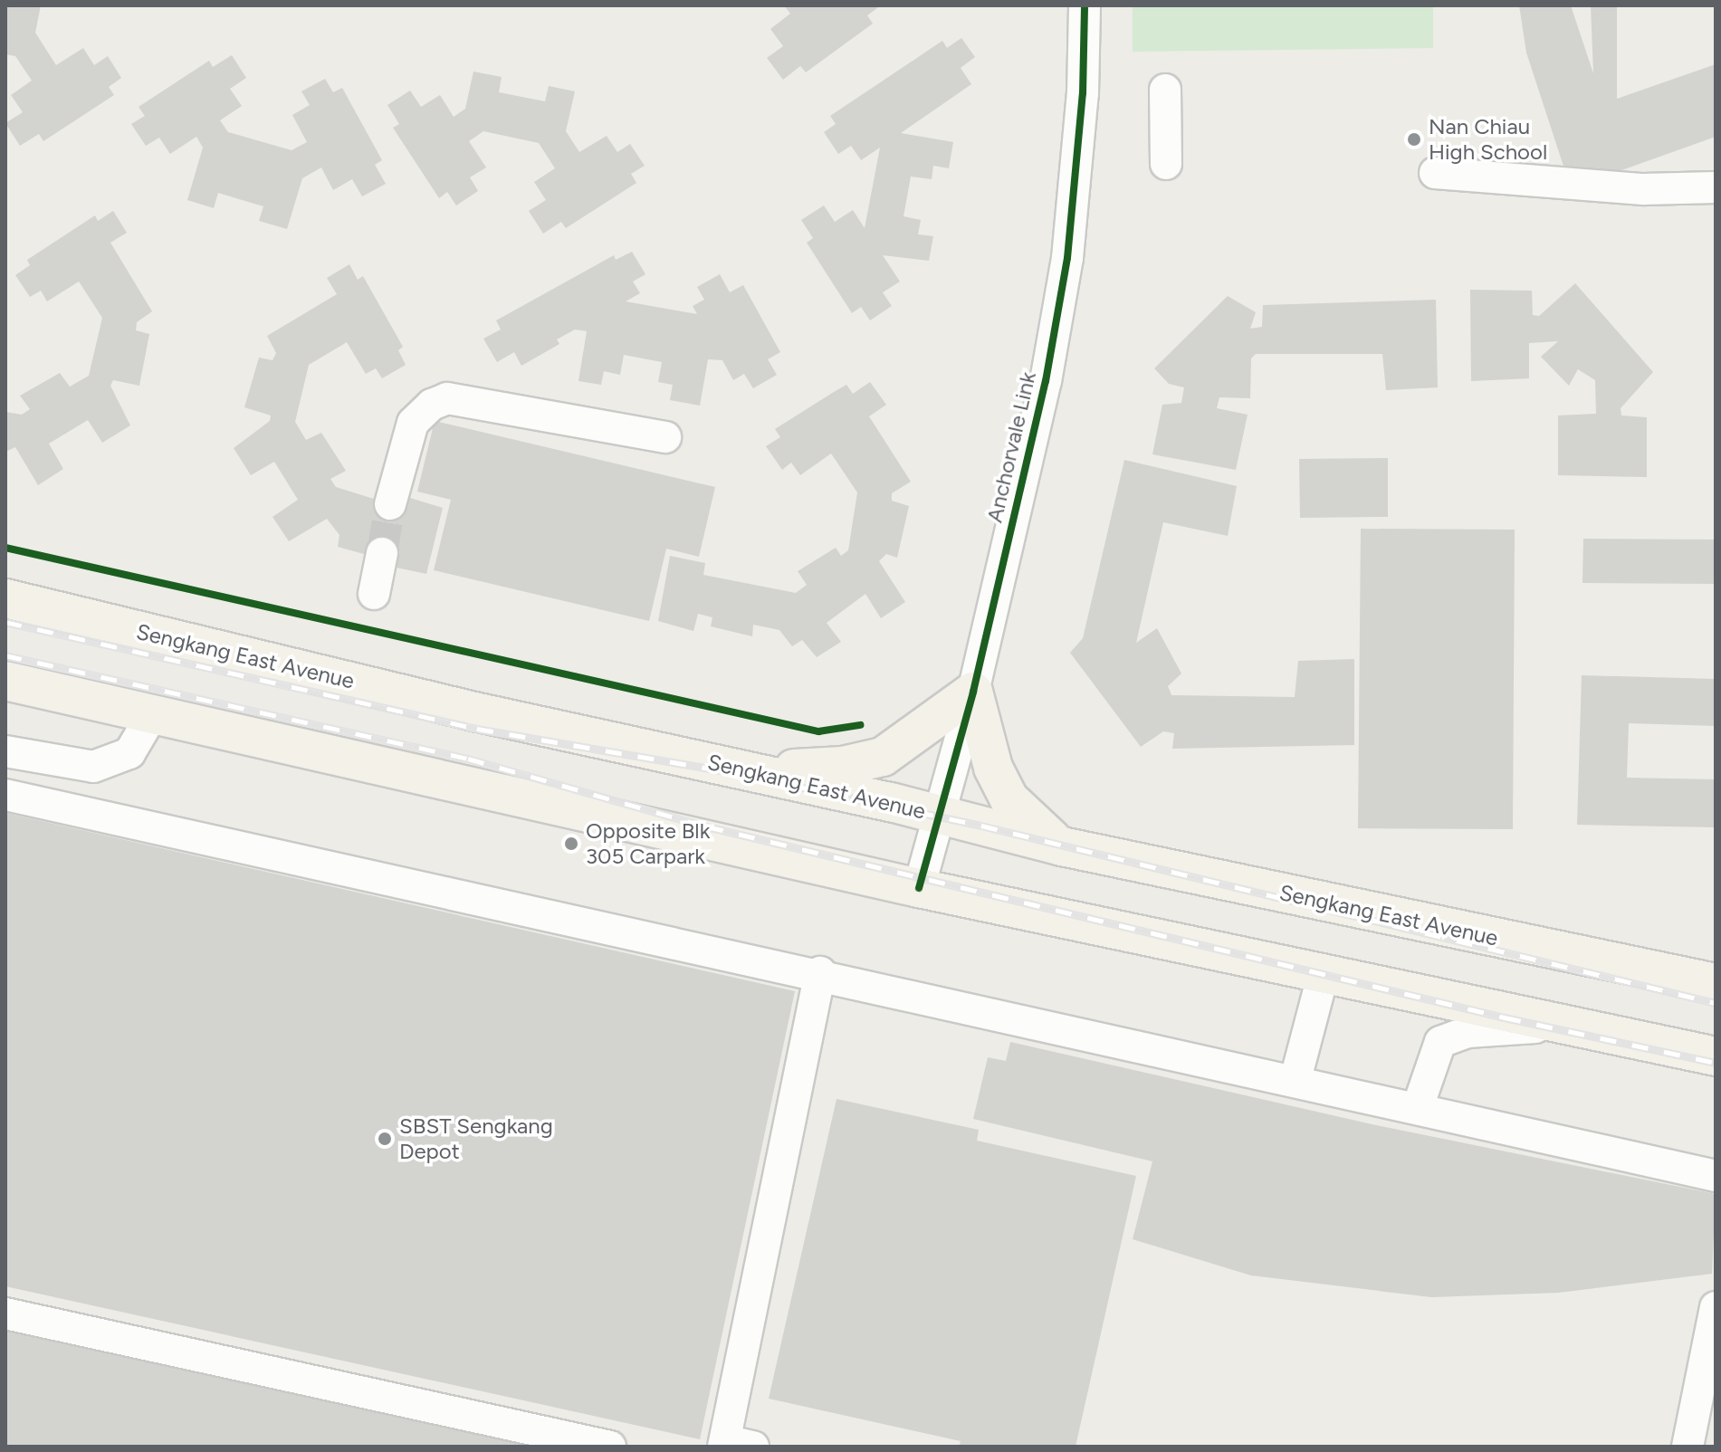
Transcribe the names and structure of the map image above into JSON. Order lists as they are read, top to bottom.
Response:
{
  "streets": {
    "main road": ["Sengkang East Avenue"],
    "street": ["Anchorvale Link"]
  },
  "crossings": [
    ["Anchorvale Link", "Sengkang East Avenue"]
  ],
  "places": ["Nan Chiau High School", "Opposite Blk 305 Carpark", "SBST Sengkang Depot"]
}
